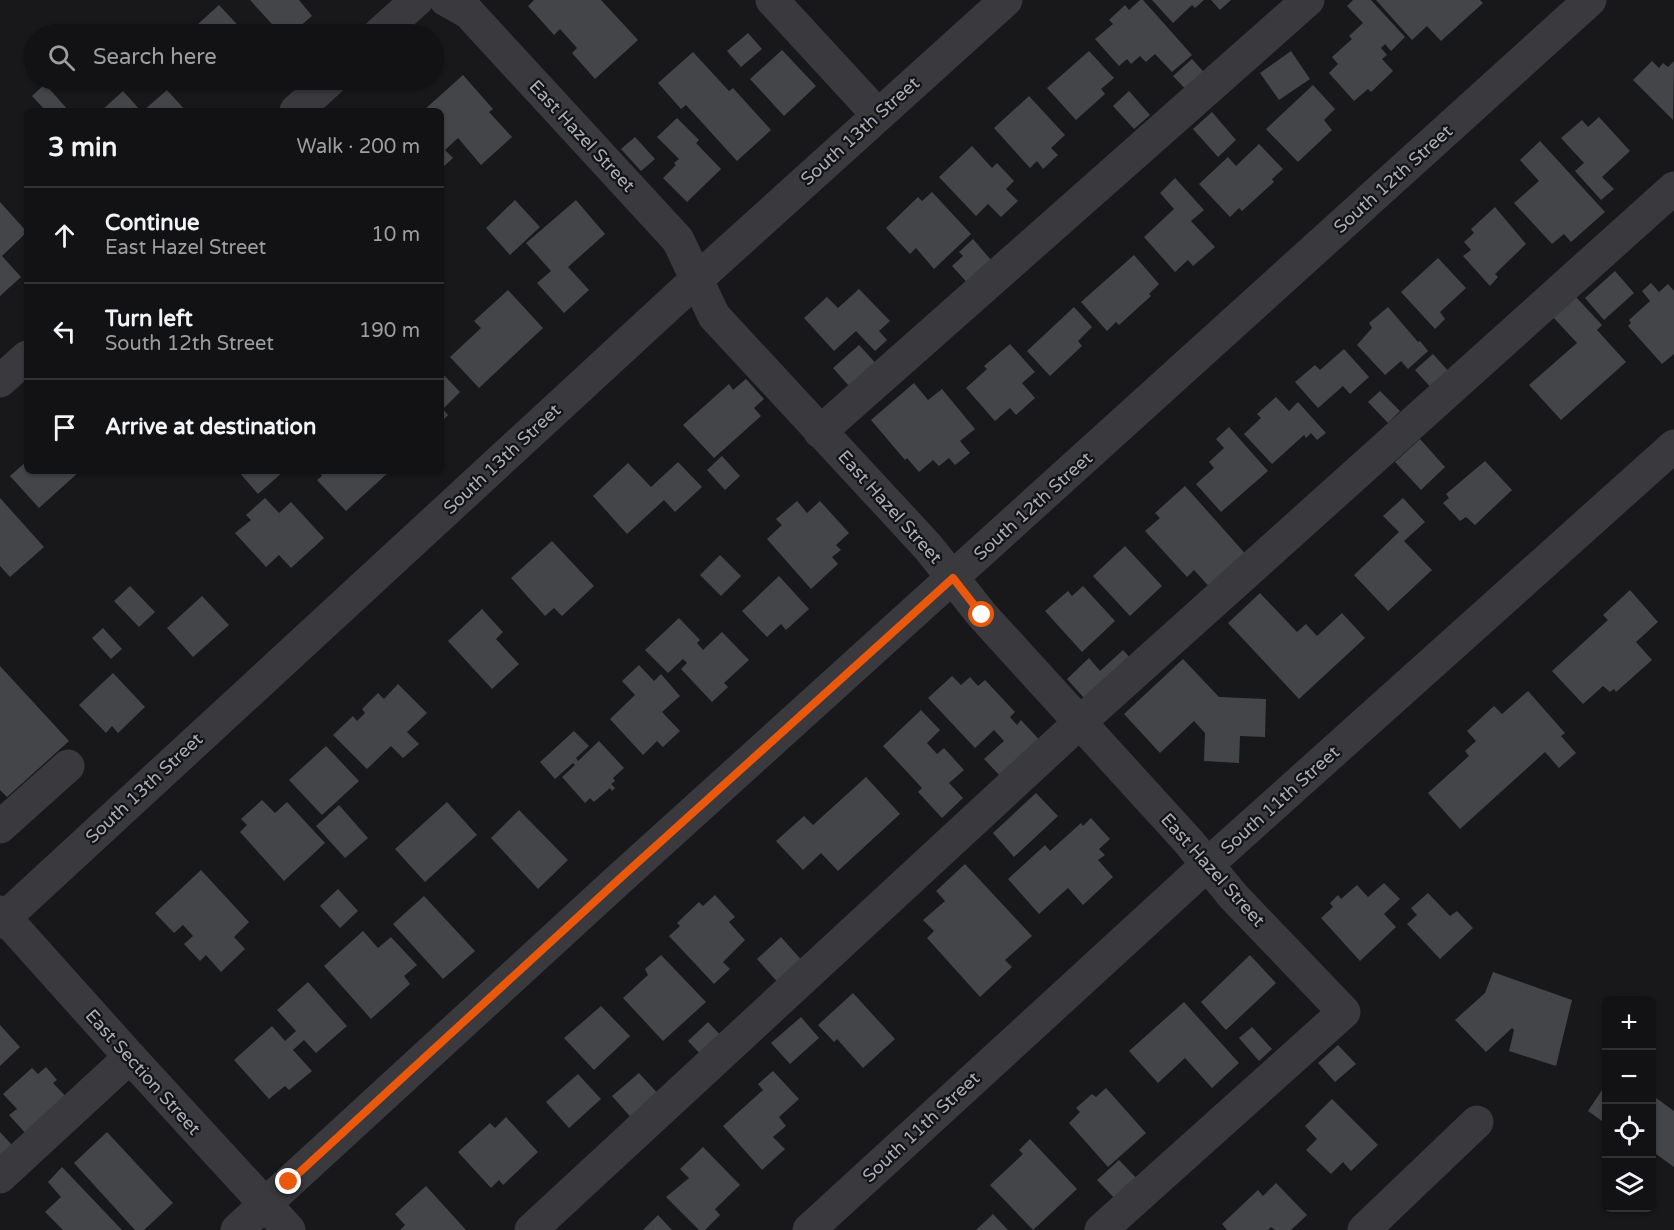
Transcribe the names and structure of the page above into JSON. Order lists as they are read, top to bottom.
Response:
{
  "streets": {
    "street": [
      "South 13th Street",
      "East Hazel Street",
      "South 12th Street",
      "South 11th Street",
      "East Section Street"
    ]
  },
  "crossings": [
    ["South 13th Street", "East Hazel Street"],
    ["South 13th Street", "East Section Street"],
    ["East Hazel Street", "South 12th Street"],
    ["East Hazel Street", "South 11th Street"],
    ["South 12th Street", "East Section Street"]
  ],
  "page": {
    "search": "Search here",
    "heading": ["3 min", "Walk · 200 m"],
    "list": [
      ["Continue", "East Hazel Street", "10 m"],
      ["Turn left", "South 12th Street", "190 m"],
      "Arrive at destination"
    ],
    "map_buttons": ["+", "−"]
  }
}
